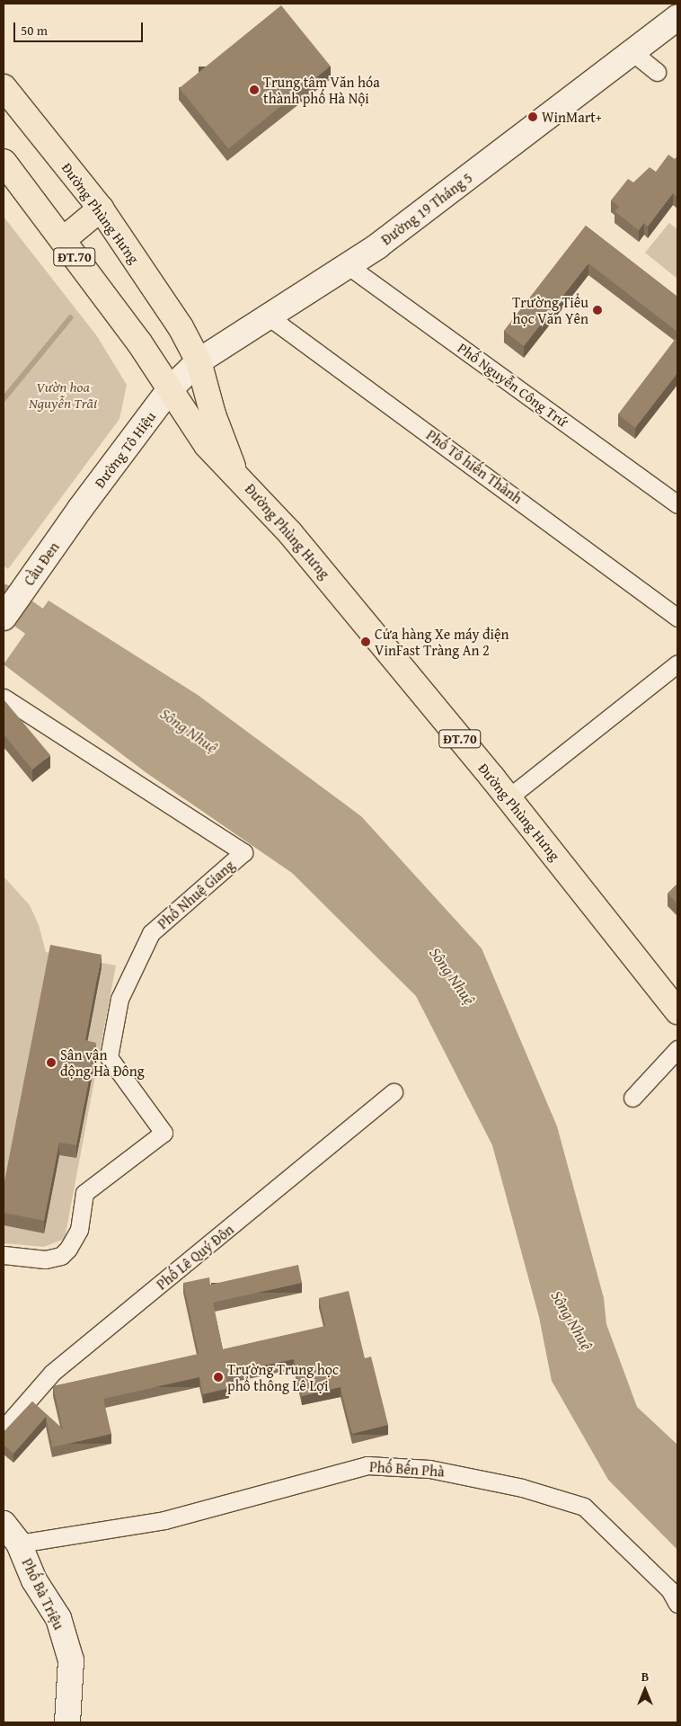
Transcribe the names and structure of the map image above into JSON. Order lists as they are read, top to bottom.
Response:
{
  "streets": {
    "main road": ["Đường Phùng Hưng", "ĐT.70"],
    "street": [
      "Đường 19 Tháng 5",
      "Phố Nguyễn Công Trứ",
      "Đường Tô Hiệu",
      "Phố Tô hiến Thành",
      "Cầu Đen",
      "Phố Nhuệ Giang",
      "Phố Lê Quý Đôn",
      "Phố Bến Phà",
      "Phố Bà Triệu"
    ]
  },
  "crossings": [
    ["Đường 19 Tháng 5", "Đường Phùng Hưng"],
    ["Đường 19 Tháng 5", "Phố Nguyễn Công Trứ"],
    ["Đường 19 Tháng 5", "Đường Tô Hiệu"],
    ["Đường 19 Tháng 5", "Phố Tô hiến Thành"],
    ["Đường Phùng Hưng", "Đường Tô Hiệu"],
    ["Đường Tô Hiệu", "Cầu Đen"],
    ["Phố Bến Phà", "Phố Bà Triệu"]
  ],
  "water": ["Sông Nhuệ"],
  "parks": ["Vườn hoa Nguyễn Trãi"],
  "places": [
    "Trung tâm Văn hóa thành phố Hà Nội",
    "WinMart+",
    "Trường Tiểu học Văn Yên",
    "Cửa hàng Xe máy điện VinFast Tràng An 2",
    "Sân vận động Hà Đông",
    "Trường Trung học phổ thông Lê Lợi"
  ],
  "scale_bar": "50 m",
  "north": "top"
}
